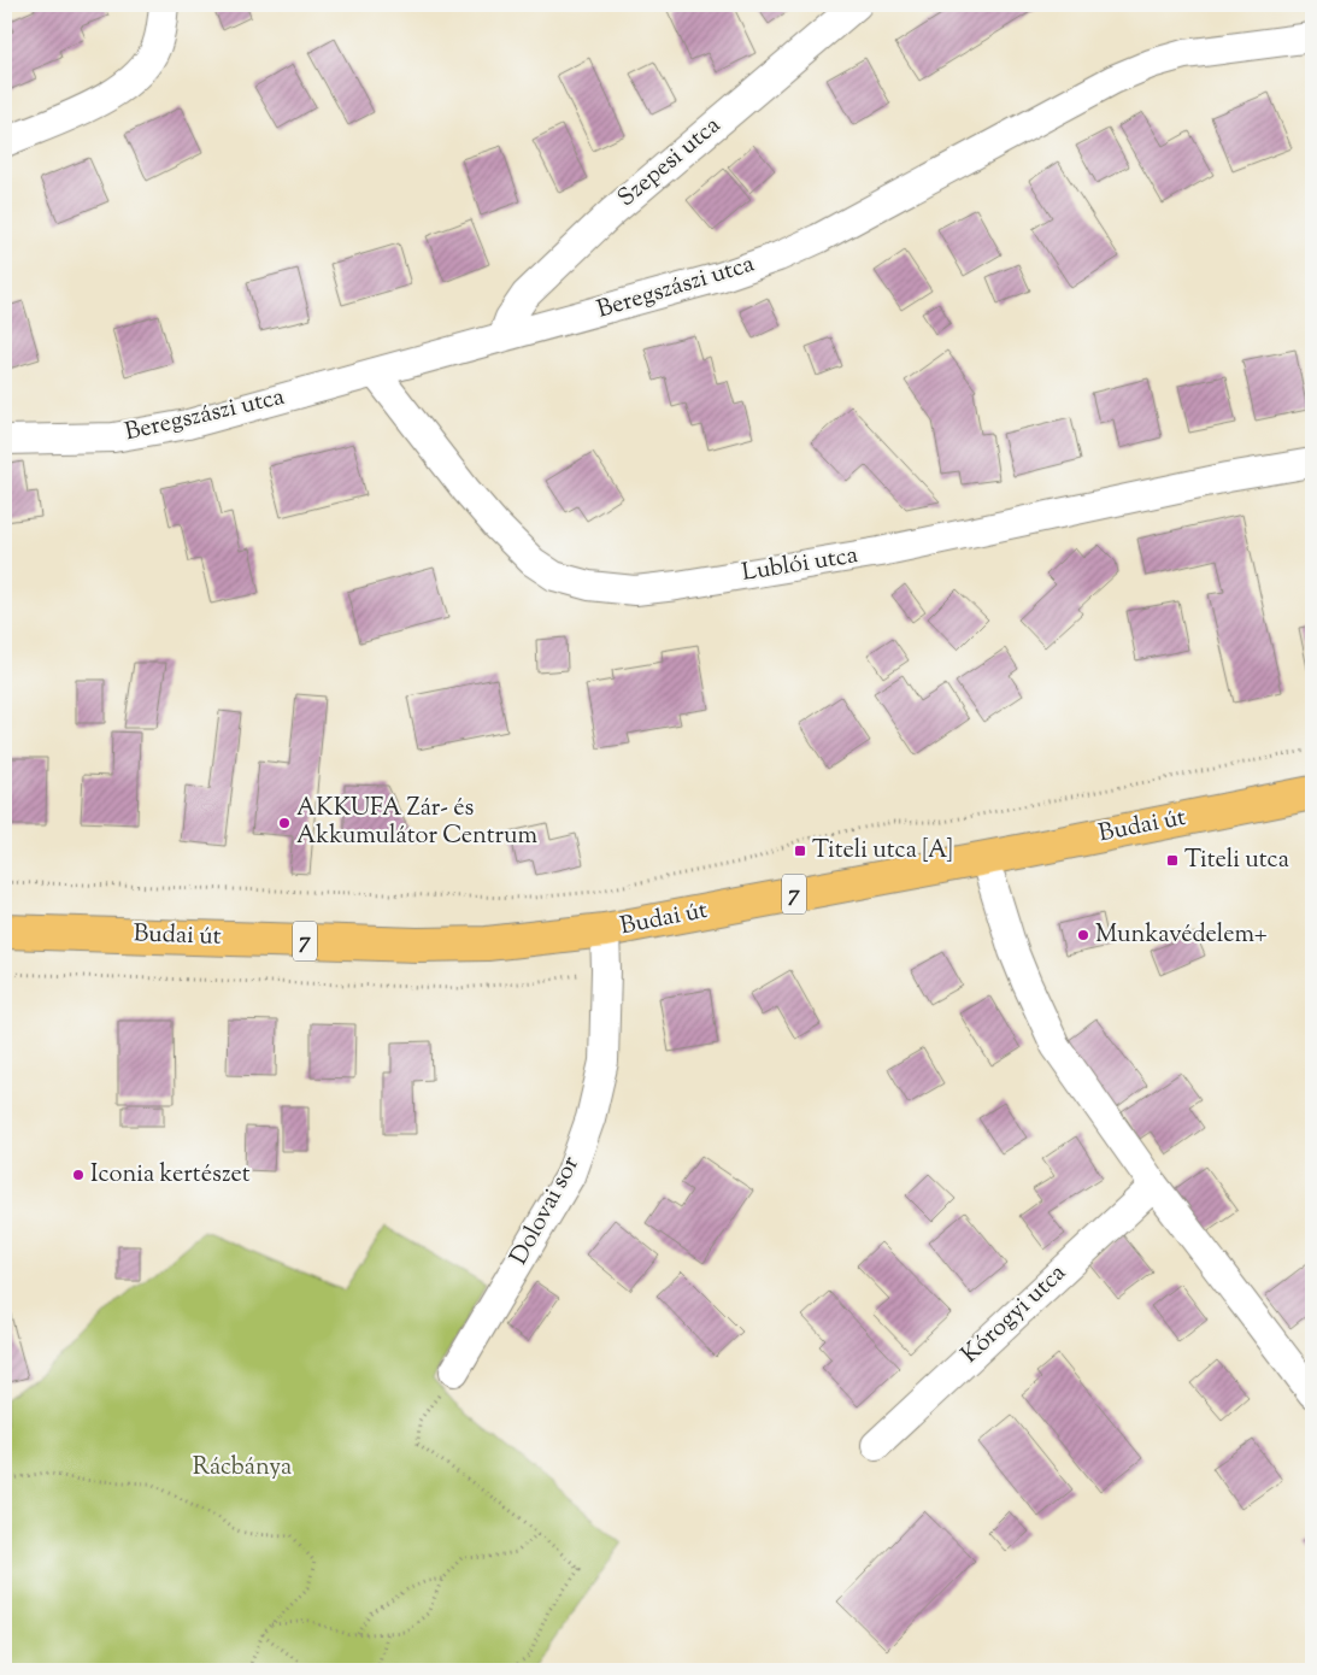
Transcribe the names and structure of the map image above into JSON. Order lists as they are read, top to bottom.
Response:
{
  "streets": {
    "main road": ["Budai út", "7"],
    "street": [
      "Szepesi utca",
      "Beregszászi utca",
      "Lublói utca",
      "Dolovai sor",
      "Kórogyi utca"
    ]
  },
  "crossings": [
    ["Szepesi utca", "Beregszászi utca"],
    ["Beregszászi utca", "Lublói utca"],
    ["Budai út", "Dolovai sor"]
  ],
  "parks": ["Rácbánya"],
  "places": {
    "other": ["AKKUFA Zár- és Akkumulátor Centrum", "Munkavédelem+", "Iconia kertészet"],
    "transit": ["Titeli utca [A]", "Titeli utca"]
  }
}
